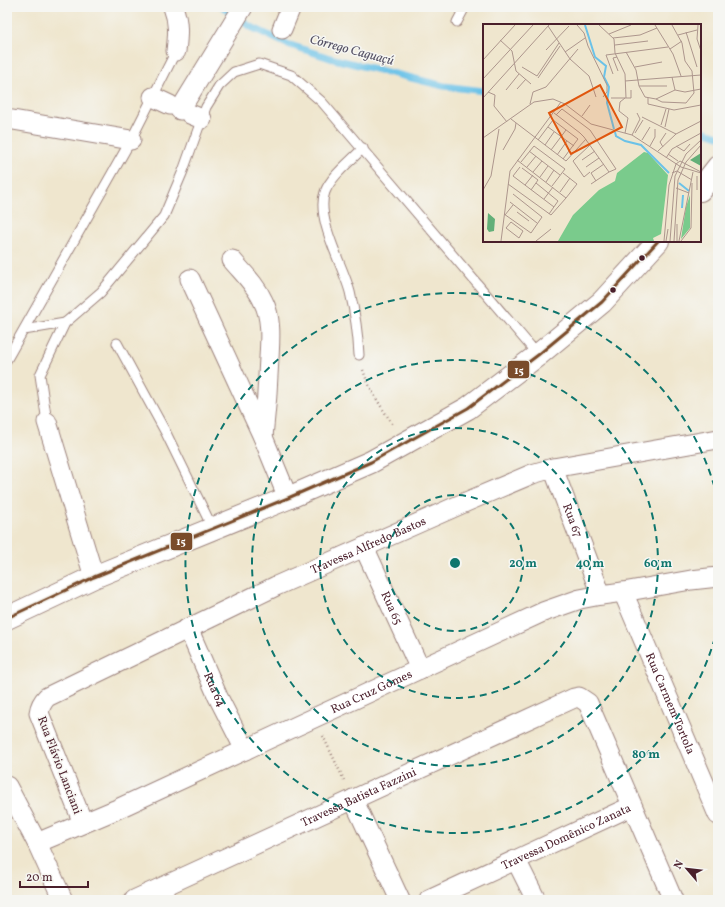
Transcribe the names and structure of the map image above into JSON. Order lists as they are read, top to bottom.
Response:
{
  "streets": {
    "street": [
      "Rua 67",
      "Travessa Alfredo Bastos",
      "Rua 65",
      "Rua 64",
      "Rua Cruz Gomes",
      "Rua Carmem Tortola",
      "Rua Flávio Lanciani",
      "Travessa Batista Fazzini",
      "Travessa Domênico Zanata"
    ]
  },
  "crossings": [
    ["Rua 67", "Travessa Alfredo Bastos"],
    ["Rua 67", "Rua Cruz Gomes"],
    ["Travessa Alfredo Bastos", "Rua 65"],
    ["Travessa Alfredo Bastos", "Rua 64"],
    ["Travessa Alfredo Bastos", "Rua Flávio Lanciani"],
    ["Rua 65", "Rua Cruz Gomes"],
    ["Rua 64", "Rua Cruz Gomes"],
    ["Rua Cruz Gomes", "Rua Carmem Tortola"],
    ["Rua Cruz Gomes", "Rua Flávio Lanciani"],
    ["Travessa Batista Fazzini", "Travessa Domênico Zanata"]
  ],
  "water": ["Córrego Caguaçú"],
  "lines": ["transit line 15"],
  "scale_bar": "20 m",
  "north": "top left",
  "rings": [
    "20 m",
    "40 m",
    "60 m",
    "80 m"
  ]
}
